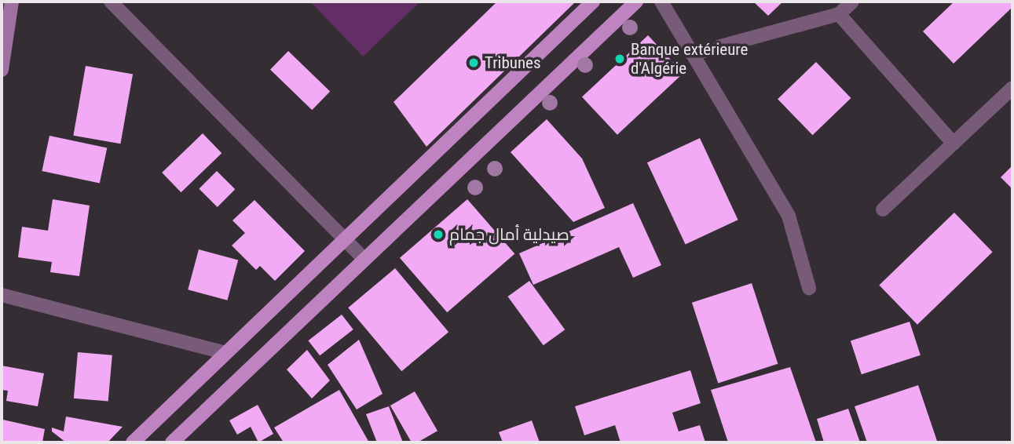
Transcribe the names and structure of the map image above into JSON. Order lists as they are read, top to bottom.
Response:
{
  "places": ["Banque extérieure d'Algérie", "Tribunes", "صيدلية أمال جمام"]
}
